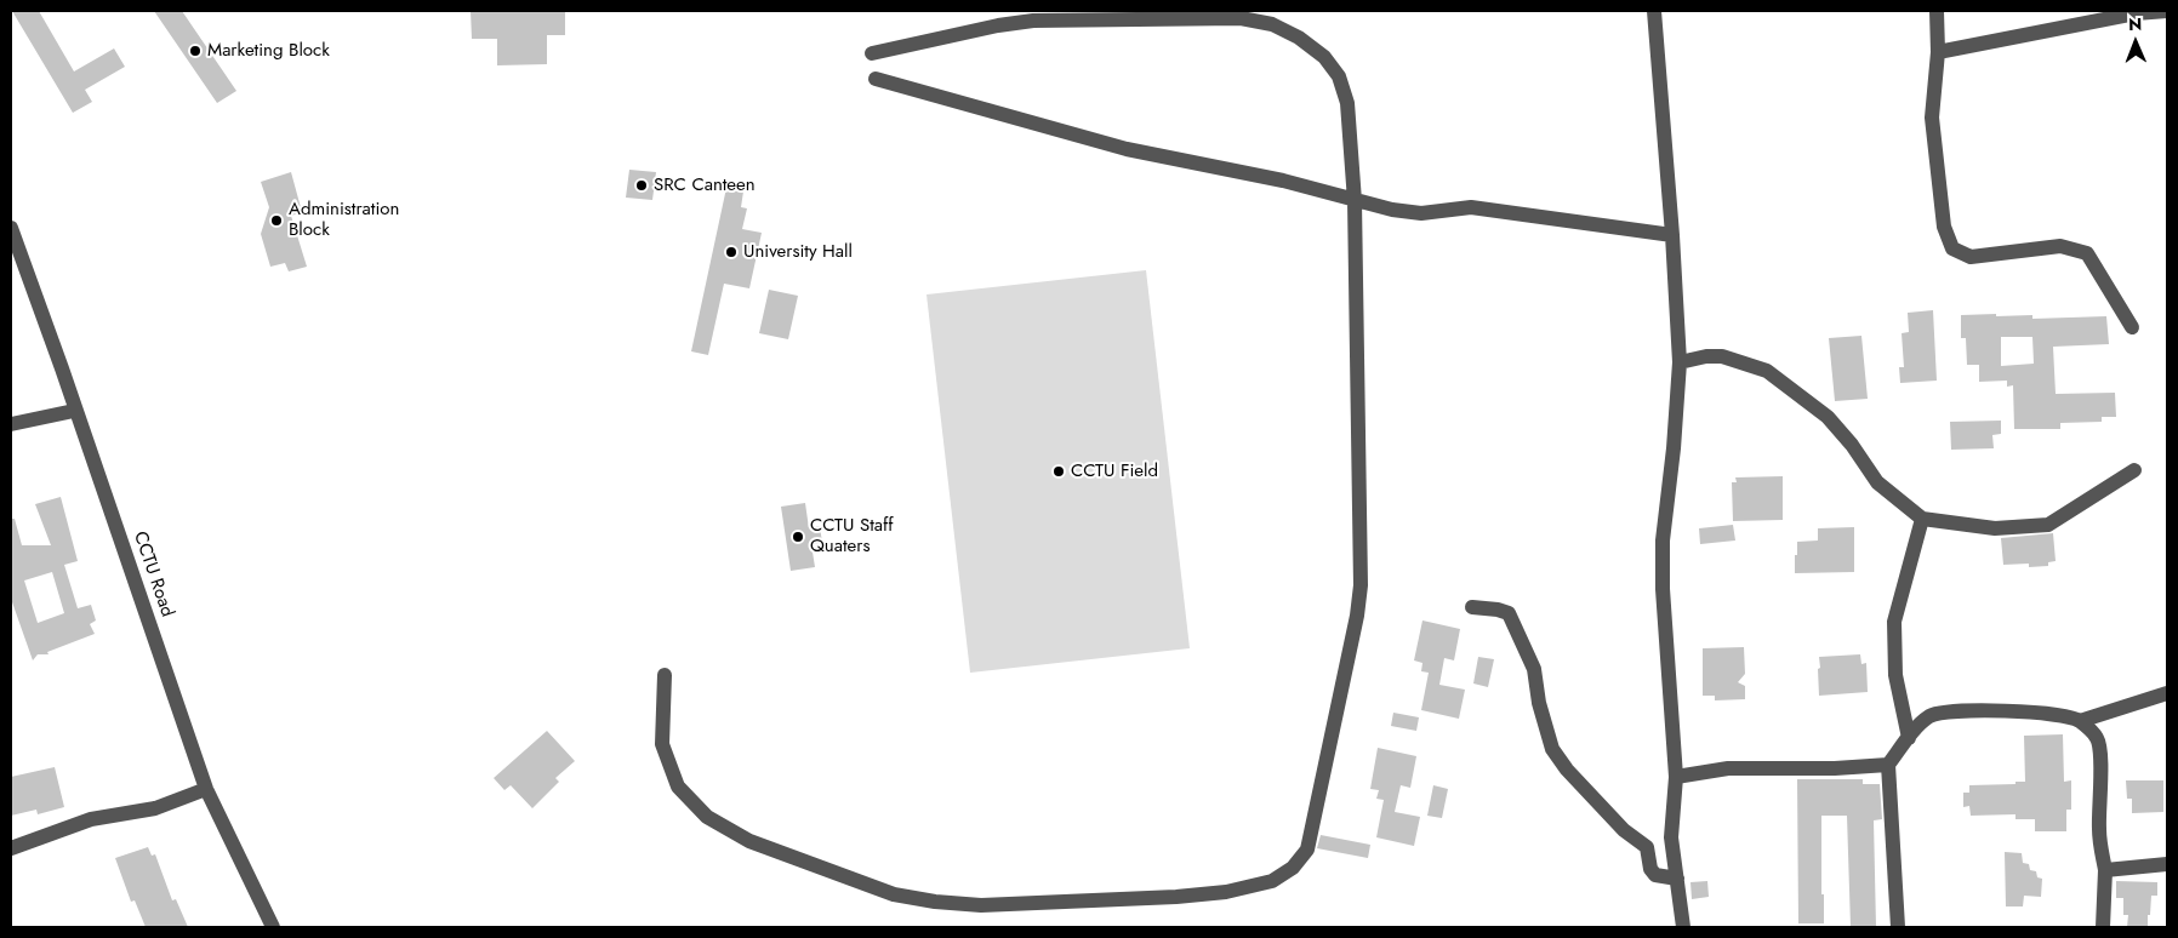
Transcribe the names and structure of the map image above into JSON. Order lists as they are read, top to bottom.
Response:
{
  "streets": {
    "street": ["CCTU Road"]
  },
  "places": [
    "Marketing Block",
    "SRC Canteen",
    "Administration Block",
    "University Hall",
    "CCTU Field",
    "CCTU Staff Quaters"
  ],
  "north": "top"
}
